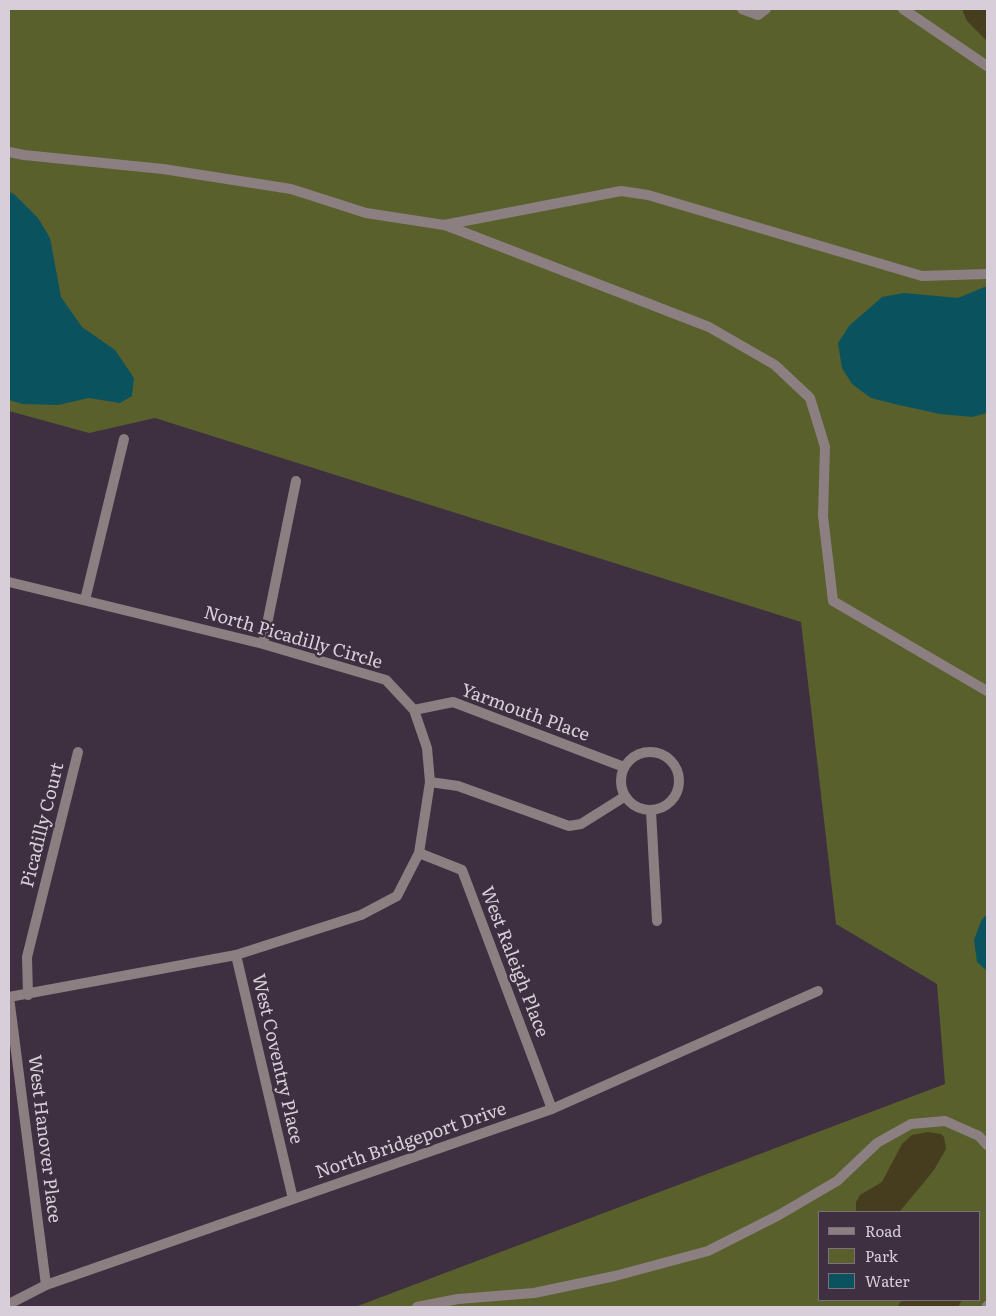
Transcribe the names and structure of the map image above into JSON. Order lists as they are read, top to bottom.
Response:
{
  "streets": {
    "street": [
      "North Picadilly Circle",
      "Yarmouth Place",
      "Picadilly Court",
      "West Raleigh Place",
      "West Coventry Place",
      "West Hanover Place",
      "North Bridgeport Drive"
    ]
  },
  "crossings": [
    ["North Picadilly Circle", "Yarmouth Place"],
    ["North Picadilly Circle", "Picadilly Court"],
    ["North Picadilly Circle", "West Raleigh Place"],
    ["North Picadilly Circle", "West Coventry Place"],
    ["North Picadilly Circle", "West Hanover Place"],
    ["West Raleigh Place", "North Bridgeport Drive"],
    ["West Coventry Place", "North Bridgeport Drive"],
    ["West Hanover Place", "North Bridgeport Drive"]
  ],
  "legend": ["Road", "Park", "Water"]
}
